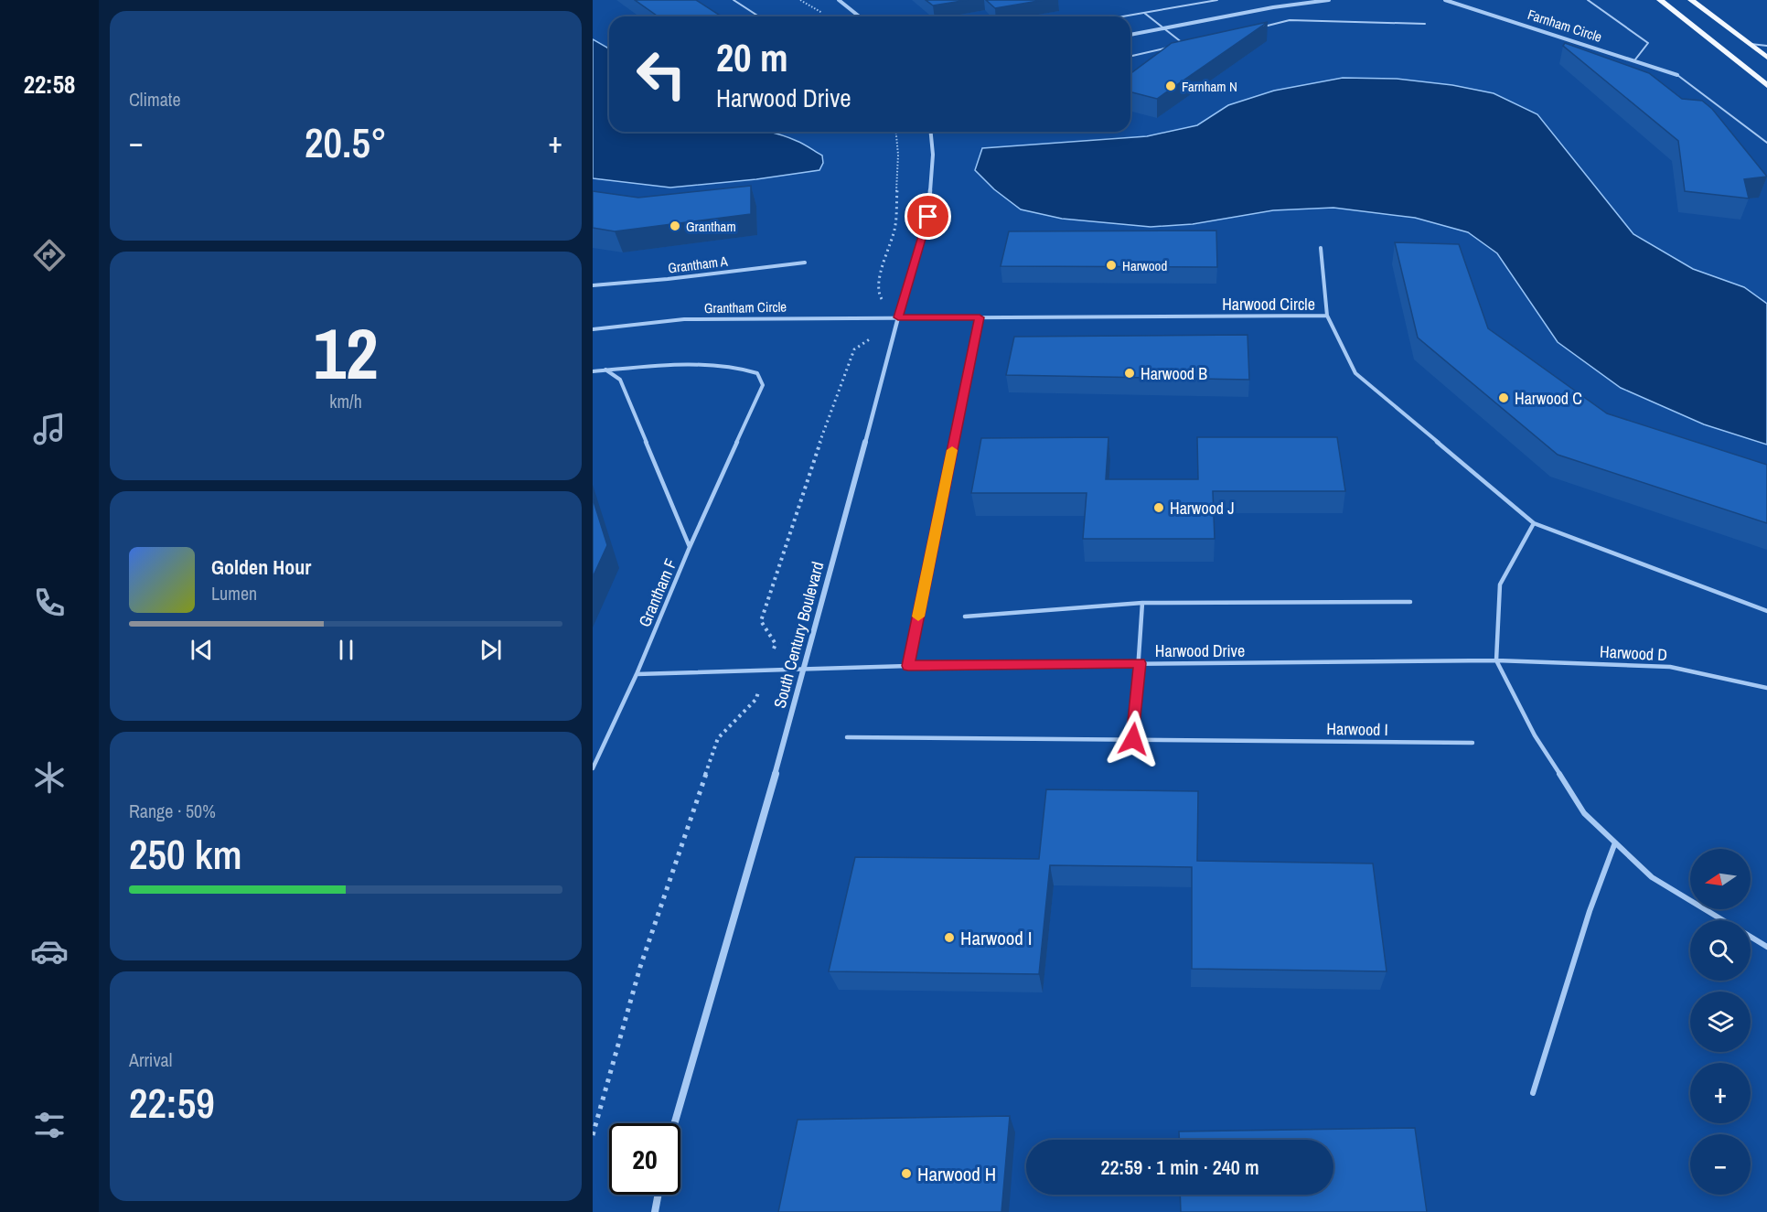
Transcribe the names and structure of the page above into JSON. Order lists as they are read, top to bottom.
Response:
{
  "streets": {
    "street": ["Farnham Circle", "South Century Boulevard"],
    "lane": [
      "Grantham A",
      "Harwood Circle",
      "Grantham Circle",
      "Grantham F",
      "Harwood Drive",
      "Harwood D",
      "Harwood I"
    ]
  },
  "crossings": [
    ["Harwood Circle", "Grantham Circle"],
    ["Harwood Circle", "South Century Boulevard"],
    ["Grantham Circle", "South Century Boulevard"],
    ["Grantham F", "Harwood Drive"],
    ["South Century Boulevard", "Harwood Drive"],
    ["Harwood Drive", "Harwood D"]
  ],
  "places": [
    "Farnham N",
    "Grantham",
    "Harwood",
    "Harwood B",
    "Harwood C",
    "Harwood J",
    "Harwood I",
    "Harwood H"
  ],
  "north": "left",
  "page": {
    "tabs": "22:58",
    "tile": [
      "Climate",
      ["12", "km/h"],
      ["Range · 50%", "250 km"],
      ["Arrival", "22:59"]
    ],
    "turn": ["20 m", "Harwood Drive"],
    "heat": ["−", "20.5°", "+"],
    "song": ["Golden Hour", "Lumen"],
    "map_buttons": ["+", "−"],
    "limit": "20",
    "trip": "22:59 · 1 min · 240 m"
  }
}
